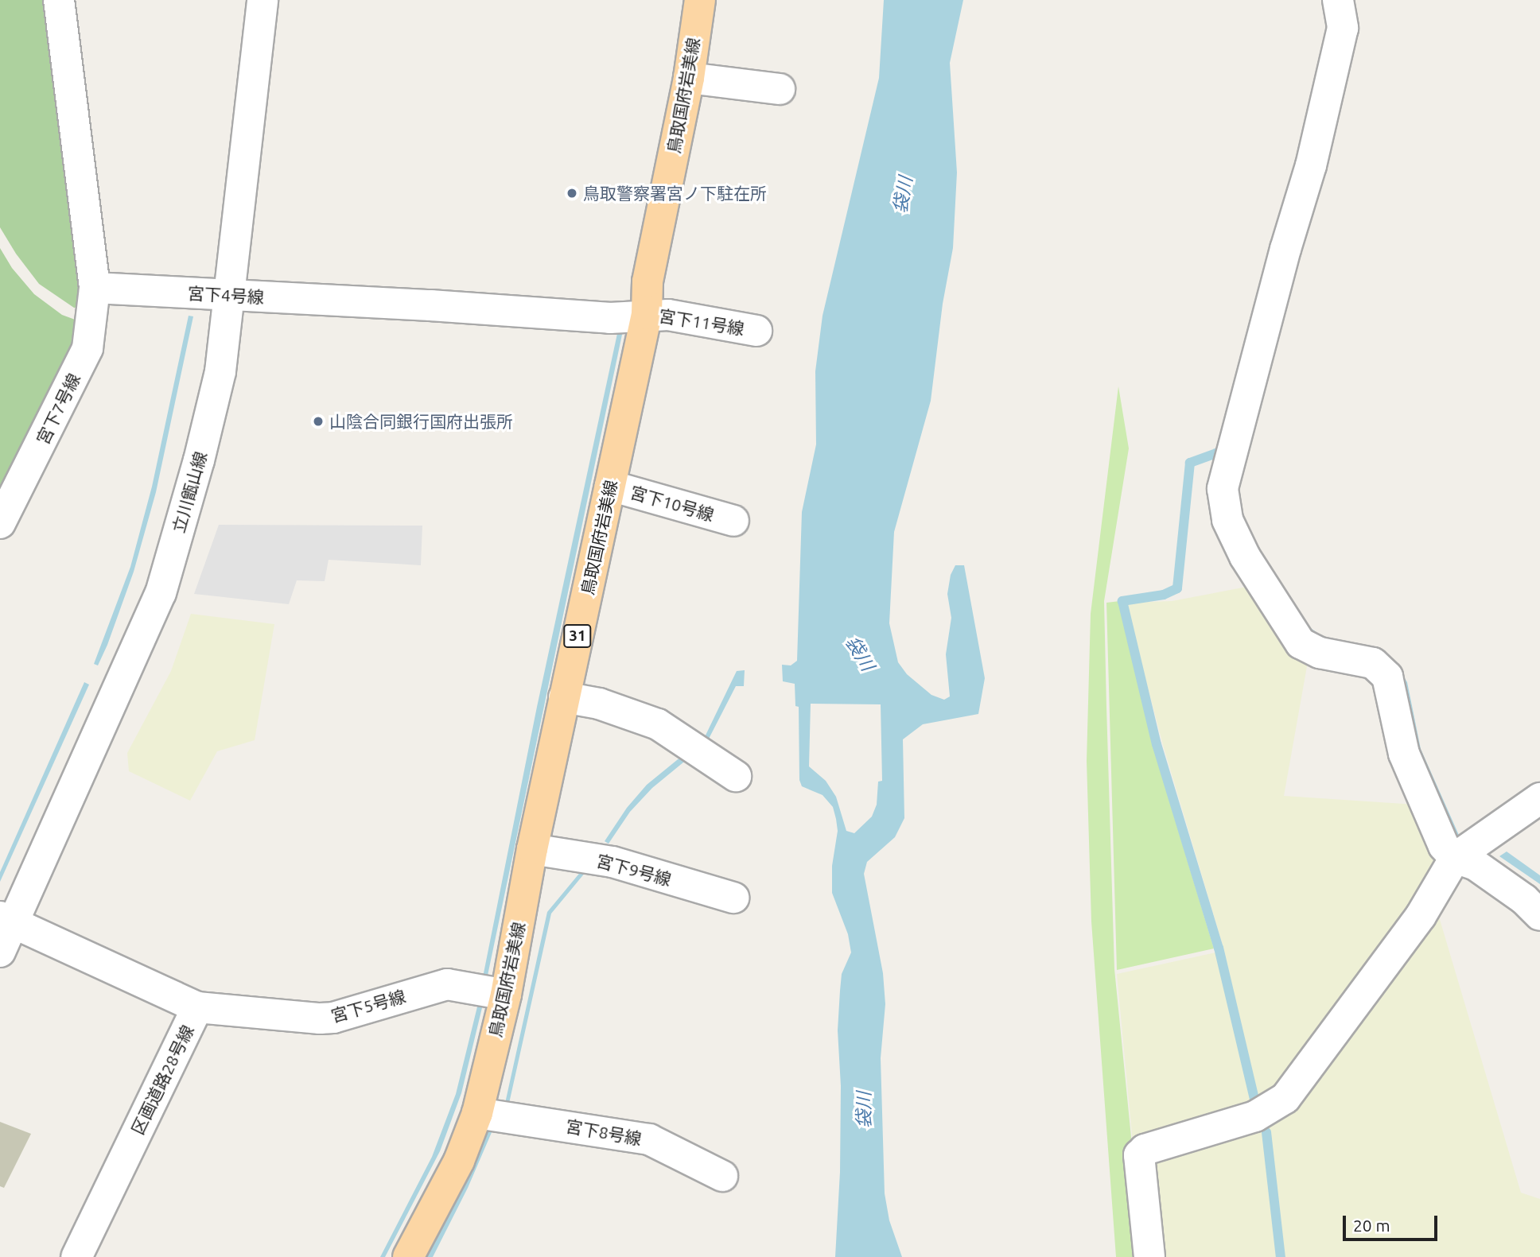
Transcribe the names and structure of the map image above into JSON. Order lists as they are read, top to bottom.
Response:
{
  "streets": {
    "main road": ["鳥取国府岩美線", "31"],
    "street": [
      "宮下4号線",
      "宮下11号線",
      "宮下7号線",
      "立川甑山線",
      "宮下10号線",
      "宮下9号線",
      "宮下5号線",
      "区画道路28号線",
      "宮下8号線"
    ]
  },
  "crossings": [
    ["鳥取国府岩美線", "宮下4号線"],
    ["鳥取国府岩美線", "宮下11号線"],
    ["鳥取国府岩美線", "宮下10号線"],
    ["鳥取国府岩美線", "宮下9号線"],
    ["鳥取国府岩美線", "宮下5号線"],
    ["鳥取国府岩美線", "宮下8号線"],
    ["宮下4号線", "宮下11号線"],
    ["宮下4号線", "宮下7号線"],
    ["宮下4号線", "立川甑山線"],
    ["立川甑山線", "区画道路28号線"],
    ["宮下5号線", "区画道路28号線"]
  ],
  "water": ["袋川"],
  "places": ["鳥取警察署宮ノ下駐在所", "山陰合同銀行国府出張所"],
  "scale_bar": "20 m"
}
